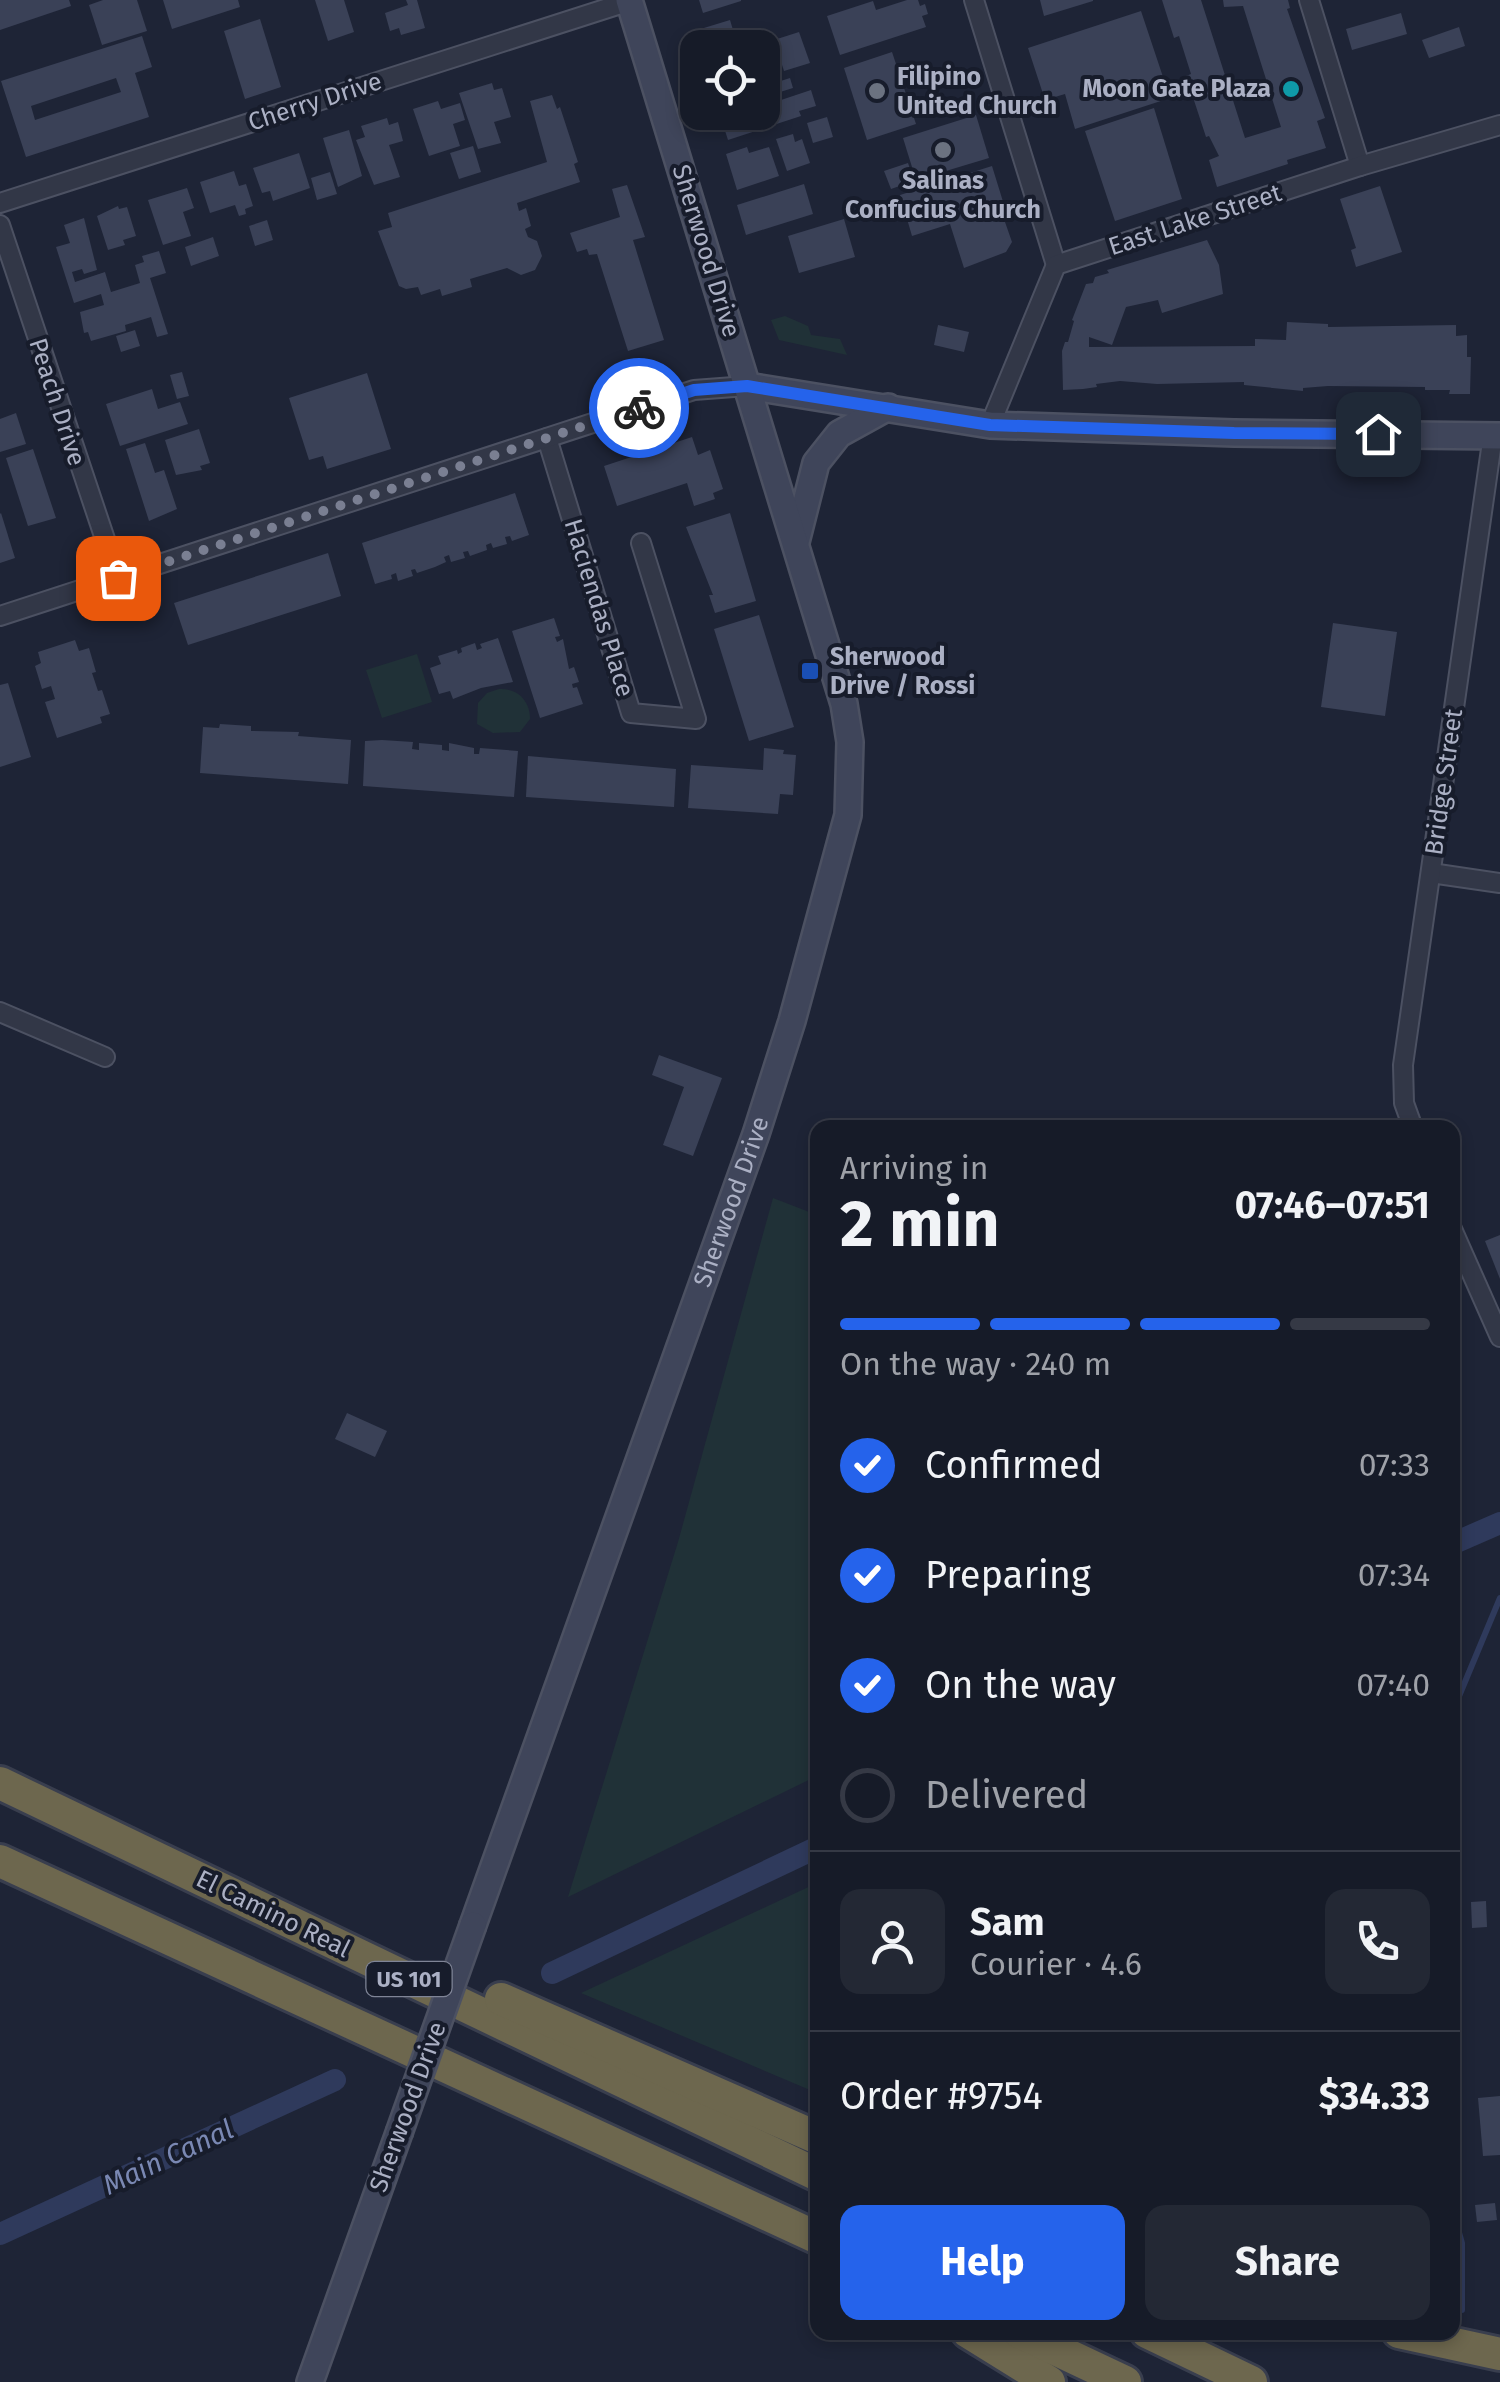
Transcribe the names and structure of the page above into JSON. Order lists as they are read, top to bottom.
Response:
{
  "streets": {
    "highway": ["El Camino Real", "US 101"],
    "main road": ["Sherwood Drive"],
    "street": [
      "Cherry Drive",
      "East Lake Street",
      "Peach Drive",
      "Haciendas Place",
      "Bridge Street"
    ]
  },
  "crossings": [
    ["Cherry Drive", "Sherwood Drive"]
  ],
  "water": ["Main Canal"],
  "places": {
    "other": ["Moon Gate Plaza", "Filipino United Church", "Salinas Confucius Church"],
    "transit": ["Sherwood Drive / Rossi"]
  },
  "page": {
    "heading": ["2 min", "Arriving in", "07:46–07:51"],
    "panel": [
      "Sam",
      "Courier · 4.6",
      "Order #9754",
      "$34.33"
    ],
    "bar": "On the way · 240 m",
    "list": [
      ["Confirmed", "07:33"],
      ["Preparing", "07:34"],
      ["On the way", "07:40"],
      "Delivered"
    ],
    "buttons": ["Help", "Share"]
  }
}
